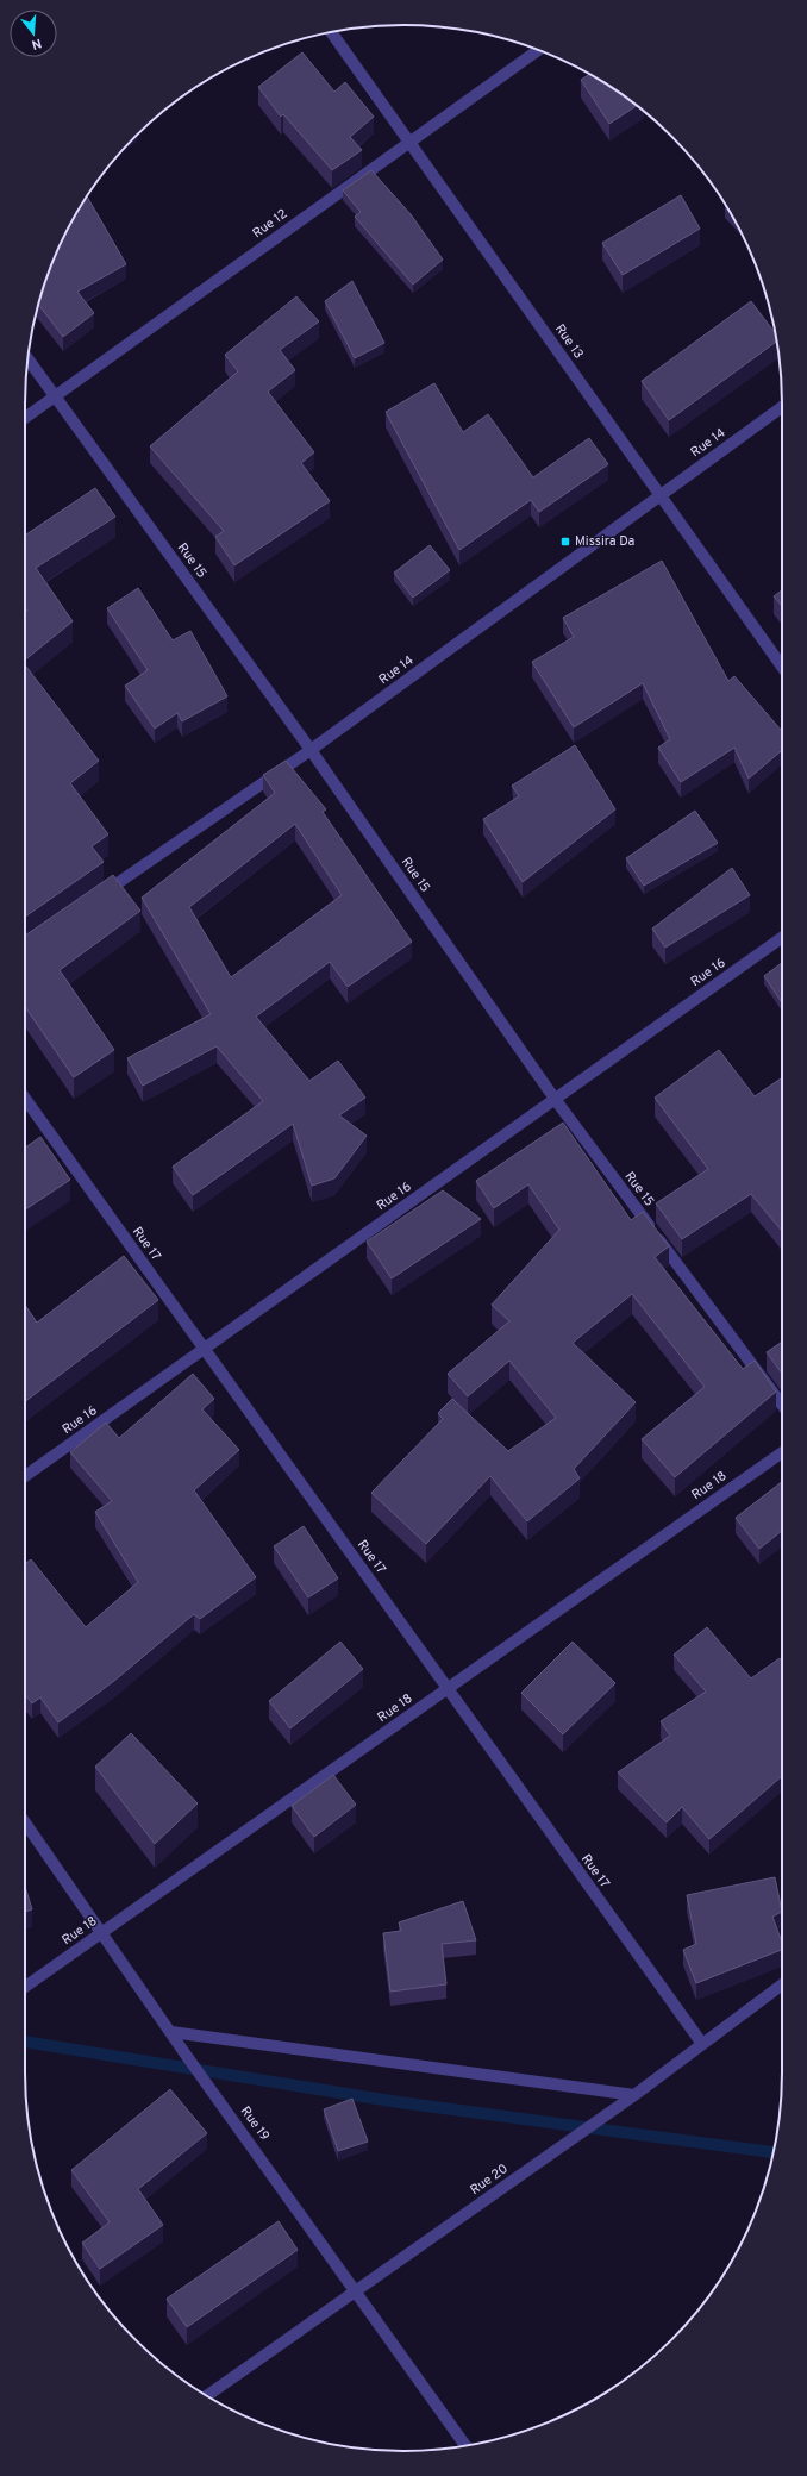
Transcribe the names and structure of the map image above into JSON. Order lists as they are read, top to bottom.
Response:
{
  "streets": {
    "street": [
      "Rue 12",
      "Rue 13",
      "Rue 14",
      "Rue 15",
      "Rue 16",
      "Rue 17",
      "Rue 18",
      "Rue 19",
      "Rue 20"
    ]
  },
  "crossings": [
    ["Rue 12", "Rue 13"],
    ["Rue 12", "Rue 15"],
    ["Rue 13", "Rue 14"],
    ["Rue 14", "Rue 15"],
    ["Rue 15", "Rue 16"],
    ["Rue 16", "Rue 17"],
    ["Rue 17", "Rue 18"],
    ["Rue 17", "Rue 20"],
    ["Rue 18", "Rue 19"],
    ["Rue 19", "Rue 20"]
  ],
  "places": {
    "transit": ["Missira Da"]
  },
  "north": "bottom"
}
